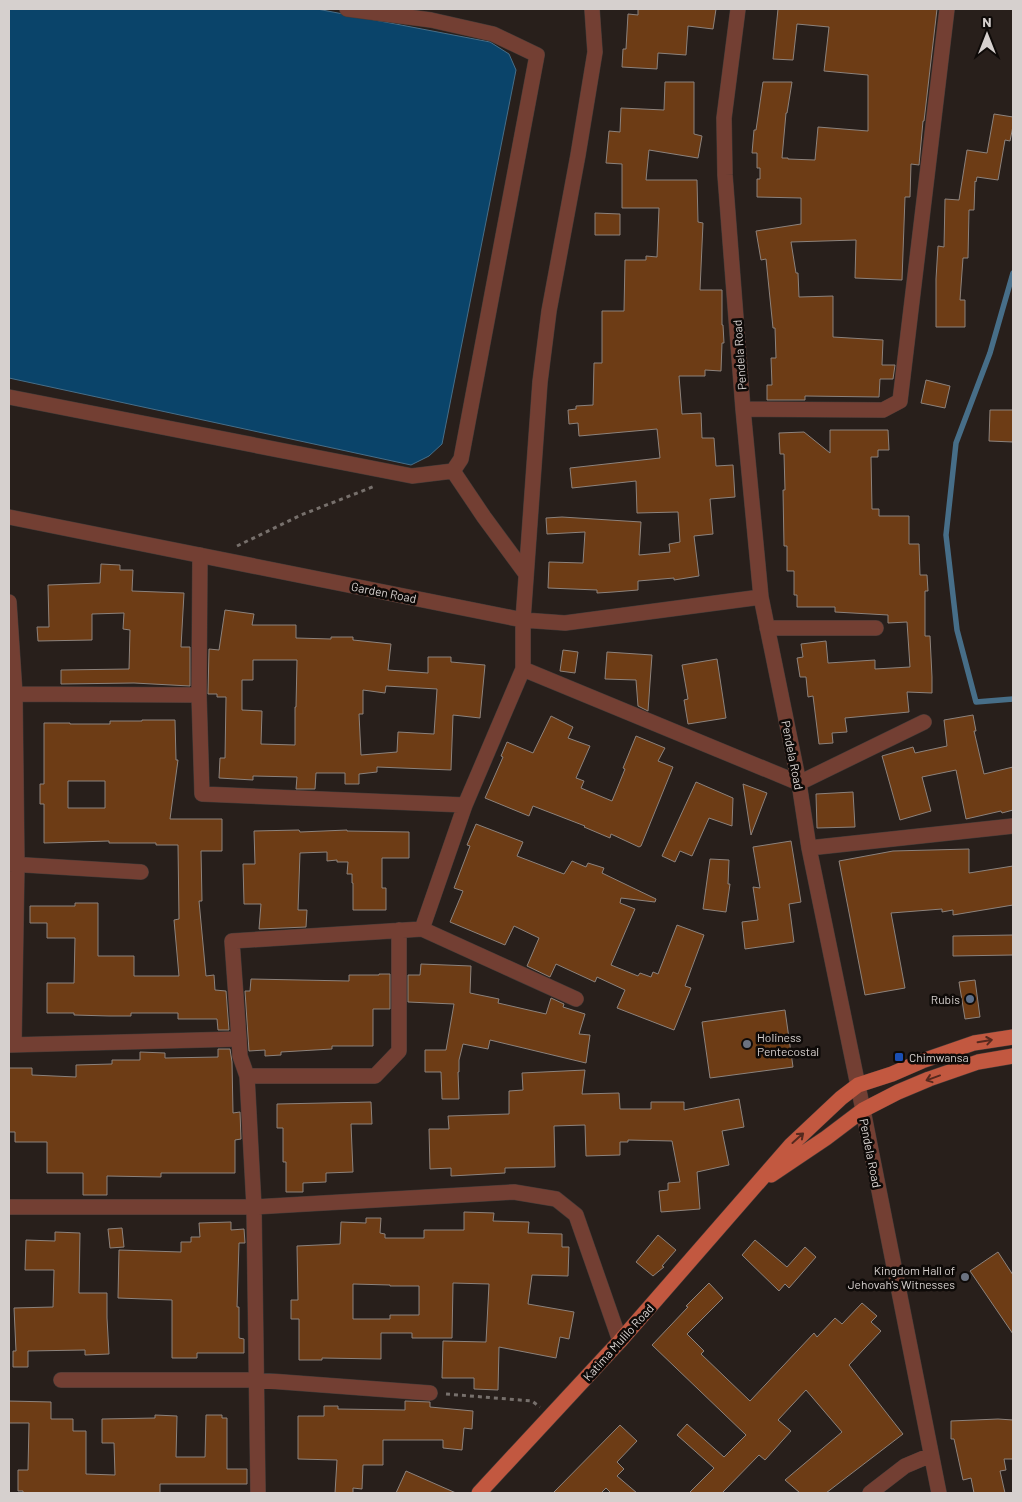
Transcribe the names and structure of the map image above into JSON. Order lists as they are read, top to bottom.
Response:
{
  "streets": {
    "main road": ["Katima Mulilo Road"],
    "street": ["Pendela Road", "Garden Road"]
  },
  "crossings": [
    ["Pendela Road", "Garden Road"],
    ["Pendela Road", "Katima Mulilo Road"]
  ],
  "places": {
    "other": ["Rubis", "Holiness Pentecostal", "Kingdom Hall of Jehovah's Witnesses"],
    "transit": ["Chimwansa"]
  },
  "north": "top"
}
